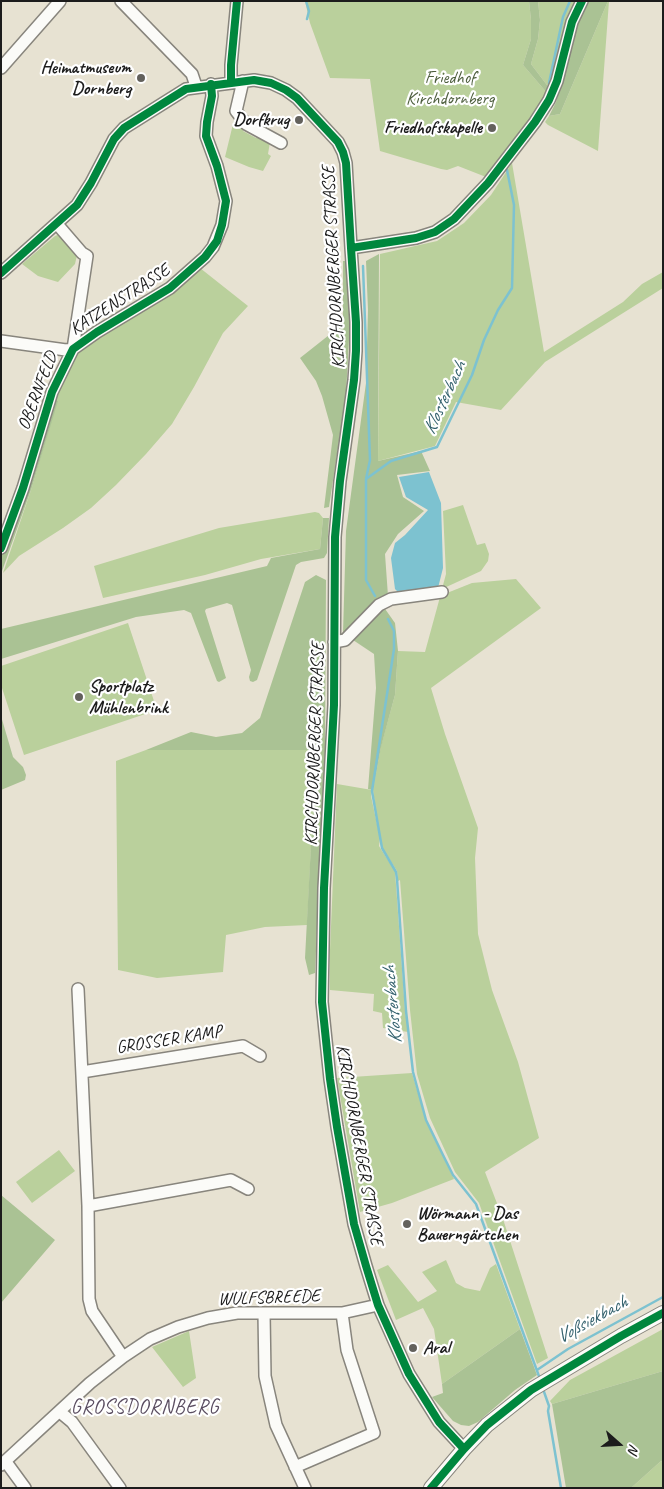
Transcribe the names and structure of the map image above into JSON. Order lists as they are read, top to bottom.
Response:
{
  "streets": {
    "street": [
      "KIRCHDORNBERGER STRASSE",
      "KATZENSTRASSE",
      "OBERNFELD",
      "GROSSER KAMP",
      "WULFSBREEDE"
    ]
  },
  "crossings": [
    ["KIRCHDORNBERGER STRASSE", "KATZENSTRASSE"],
    ["KIRCHDORNBERGER STRASSE", "OBERNFELD"],
    ["KIRCHDORNBERGER STRASSE", "WULFSBREEDE"],
    ["KATZENSTRASSE", "OBERNFELD"]
  ],
  "districts": ["GROSSDORNBERG"],
  "water": ["Klosterbach", "Voßsiekbach"],
  "parks": ["Friedhof Kirchdornberg"],
  "places": [
    "Heimatmuseum Dornberg",
    "Dorfkrug",
    "Friedhofskapelle",
    "Sportplatz Mühlenbrink",
    "Wörmann - Das Bauerngärtchen",
    "Aral"
  ],
  "north": "right"
}
